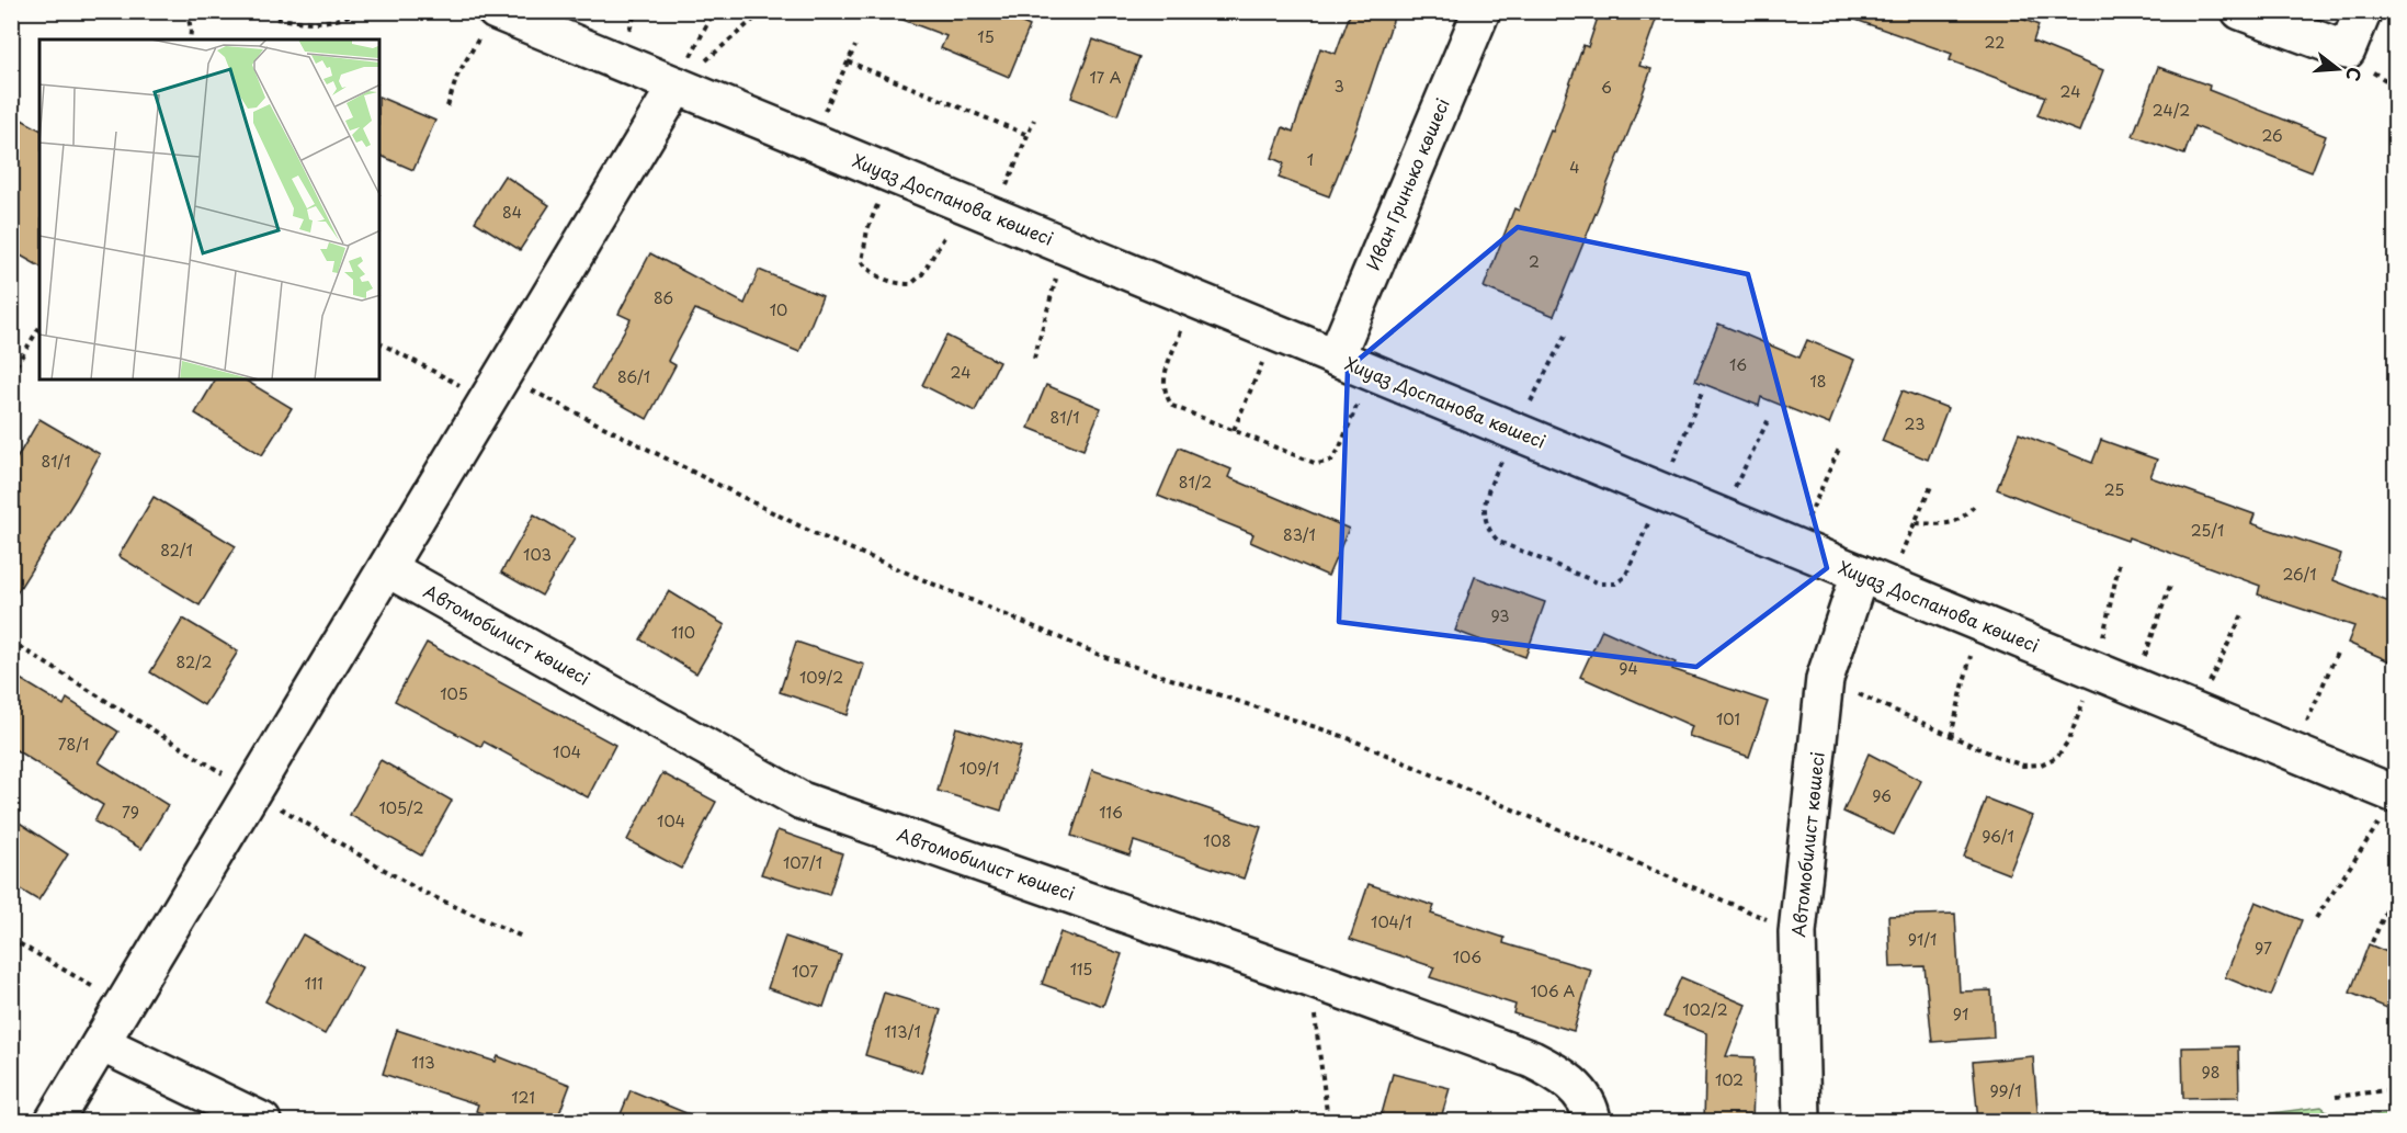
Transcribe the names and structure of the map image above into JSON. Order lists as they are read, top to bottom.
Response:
{
  "streets": {
    "main road": ["Иван Гринько көшесі", "Хиуаз Доспанова көшесі", "Автомобилист көшесі"]
  },
  "crossings": [
    ["Иван Гринько көшесі", "Хиуаз Доспанова көшесі"],
    ["Хиуаз Доспанова көшесі", "Автомобилист көшесі"]
  ],
  "house_numbers": [
    "15",
    "22",
    "17 А",
    "3",
    "6",
    "24",
    "24/2",
    "26",
    "1",
    "4",
    "84",
    "2",
    "86",
    "10",
    "16",
    "24",
    "86/1",
    "18",
    "81/1",
    "23",
    "81/1",
    "81/2",
    "25",
    "25/1",
    "83/1",
    "82/1",
    "103",
    "26/1",
    "93",
    "110",
    "82/2",
    "94",
    "109/2",
    "105",
    "101",
    "78/1",
    "104",
    "109/1",
    "96",
    "105/2",
    "79",
    "116",
    "104",
    "96/1",
    "108",
    "107/1",
    "104/1",
    "91/1",
    "97",
    "106",
    "115",
    "107",
    "111",
    "106 А",
    "102/2",
    "91",
    "113/1",
    "113",
    "98",
    "102",
    "99/1",
    "121"
  ],
  "north": "right"
}
